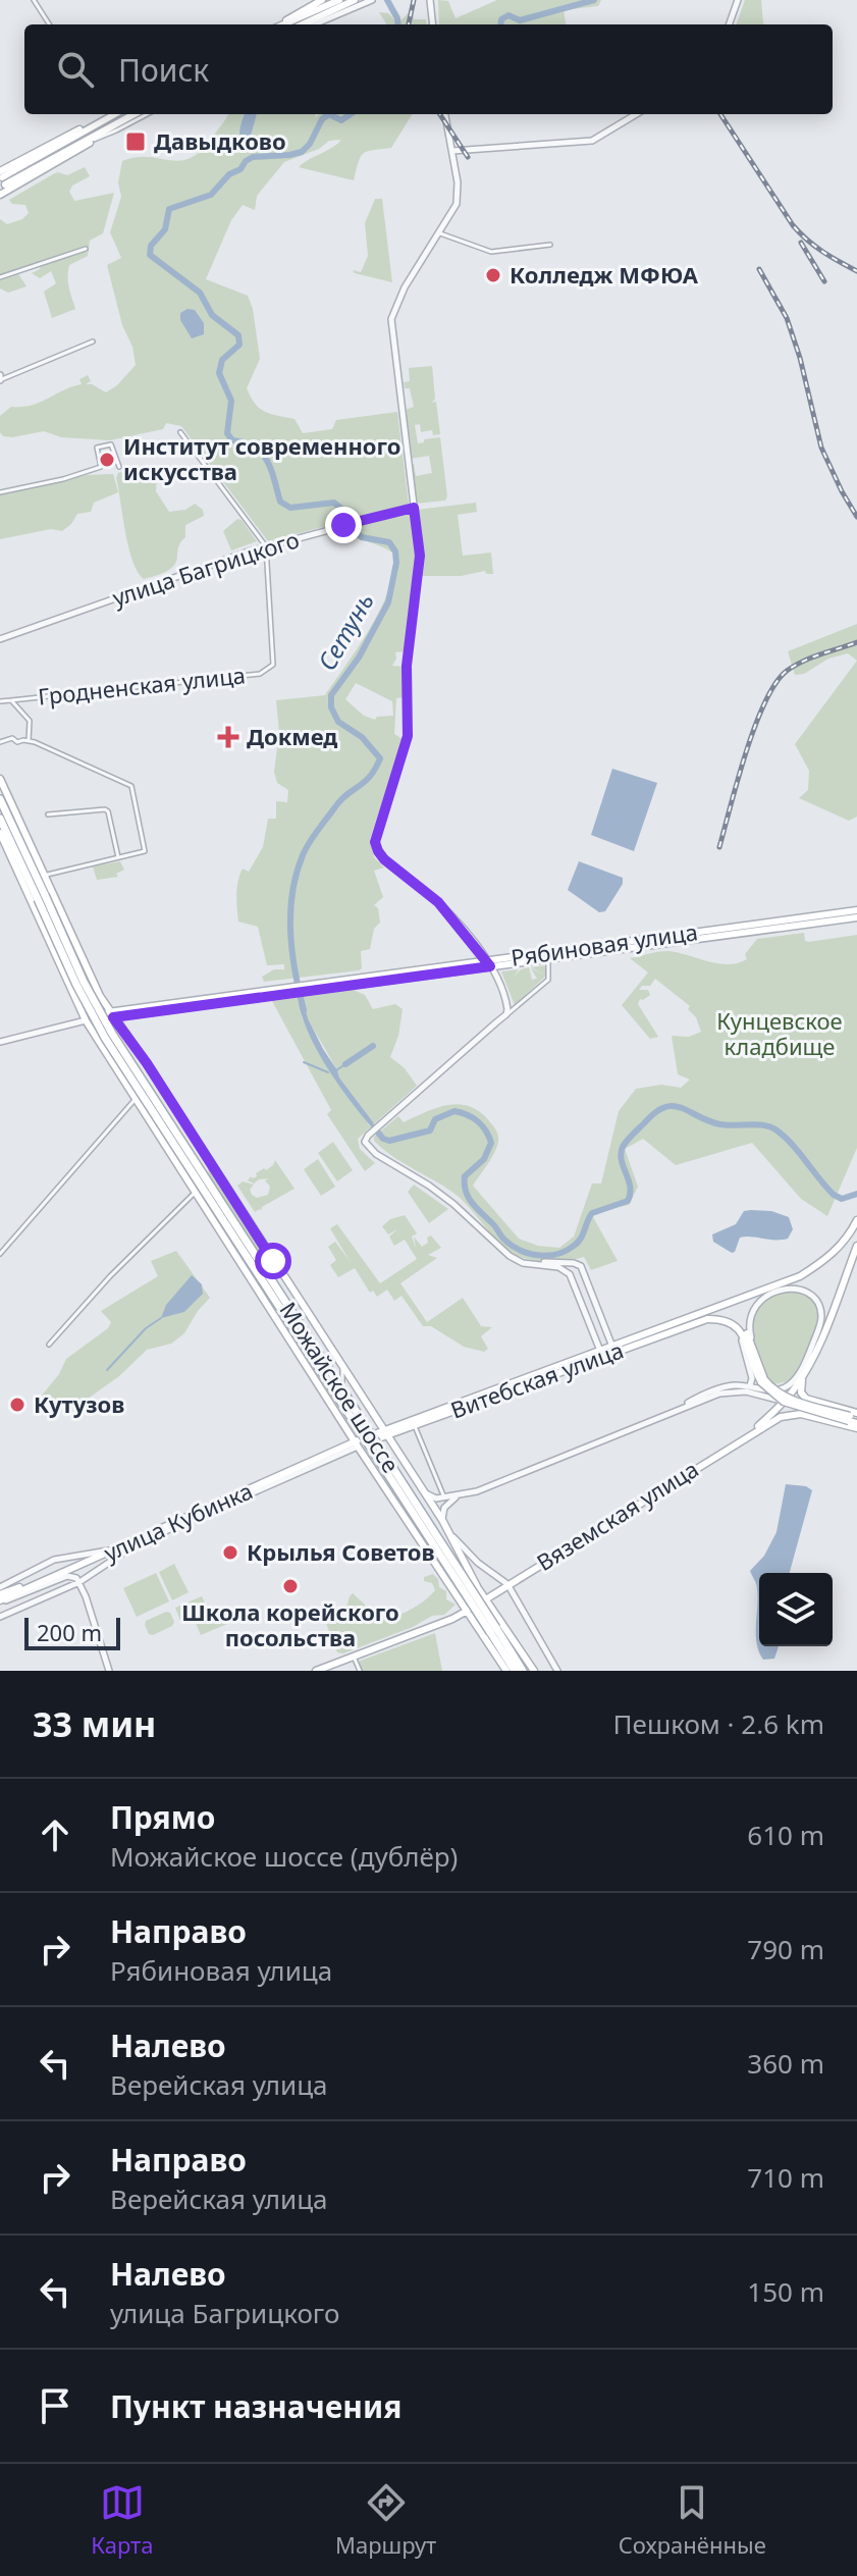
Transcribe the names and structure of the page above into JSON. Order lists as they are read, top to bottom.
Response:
{
  "streets": {
    "main road": [
      "Рябиновая улица",
      "Витебская улица",
      "Можайское шоссе",
      "Вяземская улица",
      "улица Кубинка"
    ],
    "street": ["улица Багрицкого", "Гродненская улица"]
  },
  "crossings": [
    ["улица Багрицкого", "Гродненская улица"],
    ["Витебская улица", "улица Кубинка"]
  ],
  "water": ["Сетунь"],
  "parks": ["Кунцевское кладбище"],
  "places": {
    "transit": ["Давыдково"],
    "other": [
      "Колледж МФЮА",
      "Институт современного искусства",
      "Кутузов",
      "Крылья Советов",
      "Школа корейского посольства"
    ],
    "health": ["Докмед"]
  },
  "scale_bar": "200 m",
  "page": {
    "search": "Поиск",
    "scale": "200 m",
    "heading": ["33 мин", "Пешком · 2.6 km"],
    "list": [
      ["Прямо", "Можайское шоссе (дублёр)", "610 m"],
      ["Направо", "Рябиновая улица", "790 m"],
      ["Налево", "Верейская улица", "360 m"],
      ["Направо", "Верейская улица", "710 m"],
      ["Налево", "улица Багрицкого", "150 m"],
      "Пункт назначения"
    ],
    "nav": ["Карта", "Маршрут", "Сохранённые"]
  }
}
